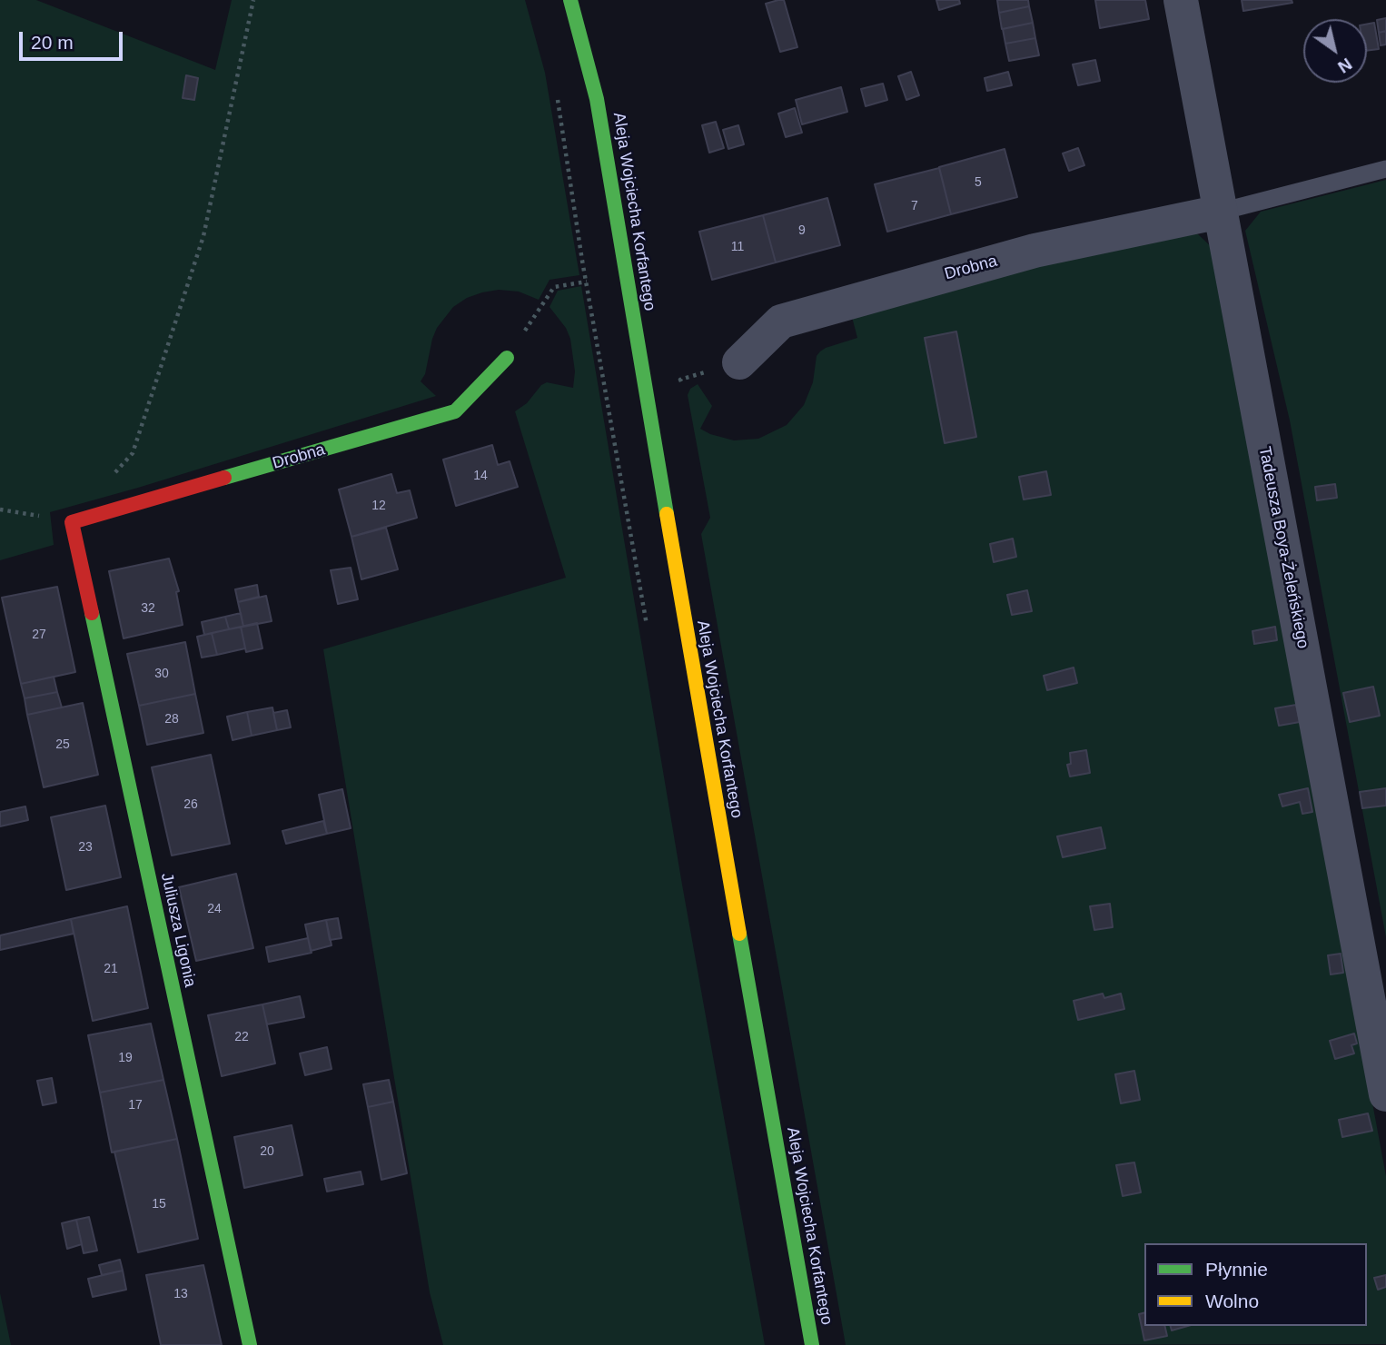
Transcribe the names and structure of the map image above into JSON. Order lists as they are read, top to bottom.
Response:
{
  "streets": {
    "main road": ["Aleja Wojciecha Korfantego", "Drobna", "Juliusza Ligonia"],
    "street": ["Tadeusza Boya-Żeleńskiego"]
  },
  "crossings": [
    ["Drobna", "Tadeusza Boya-Żeleńskiego"],
    ["Drobna", "Juliusza Ligonia"]
  ],
  "house_numbers": [
    "5",
    "7",
    "9",
    "11",
    "14",
    "12",
    "32",
    "27",
    "30",
    "28",
    "25",
    "26",
    "23",
    "24",
    "21",
    "22",
    "19",
    "17",
    "20",
    "15",
    "13"
  ],
  "legend": ["Płynnie", "Wolno"],
  "scale_bar": "20 m",
  "north": "bottom right"
}
